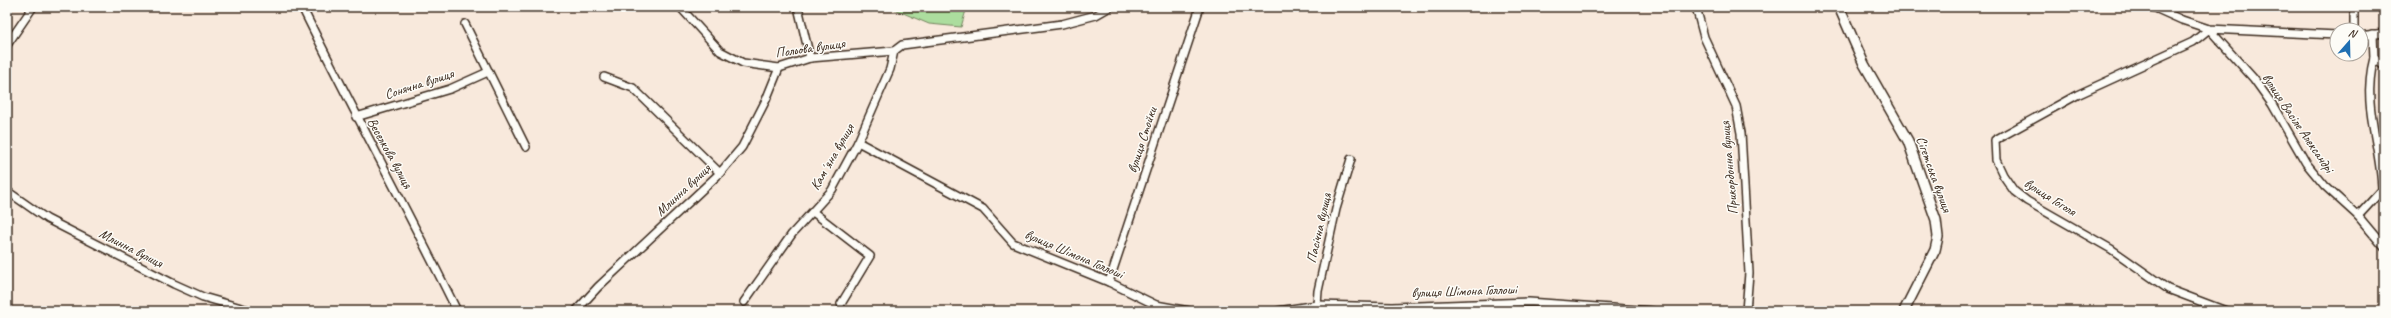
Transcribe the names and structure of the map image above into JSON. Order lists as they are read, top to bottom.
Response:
{
  "streets": {
    "street": [
      "Польова вулиця",
      "Сонячна вулиця",
      "вулиця Васіле Александрі",
      "вулиця Стойки",
      "Веселкова вулиця",
      "Камʼяна вулиця",
      "Прикордонна вулиця",
      "Сігетська вулиця",
      "Млинна вулиця",
      "вулиця Гоголя",
      "Пасічна вулиця",
      "вулиця Шімона Голлоші"
    ]
  },
  "crossings": [
    ["Польова вулиця", "Камʼяна вулиця"],
    ["Польова вулиця", "Млинна вулиця"],
    ["Сонячна вулиця", "Веселкова вулиця"],
    ["вулиця Васіле Александрі", "вулиця Гоголя"],
    ["вулиця Стойки", "вулиця Шімона Голлоші"],
    ["Камʼяна вулиця", "вулиця Шімона Голлоші"],
    ["Пасічна вулиця", "вулиця Шімона Голлоші"]
  ],
  "north": "top"
}
